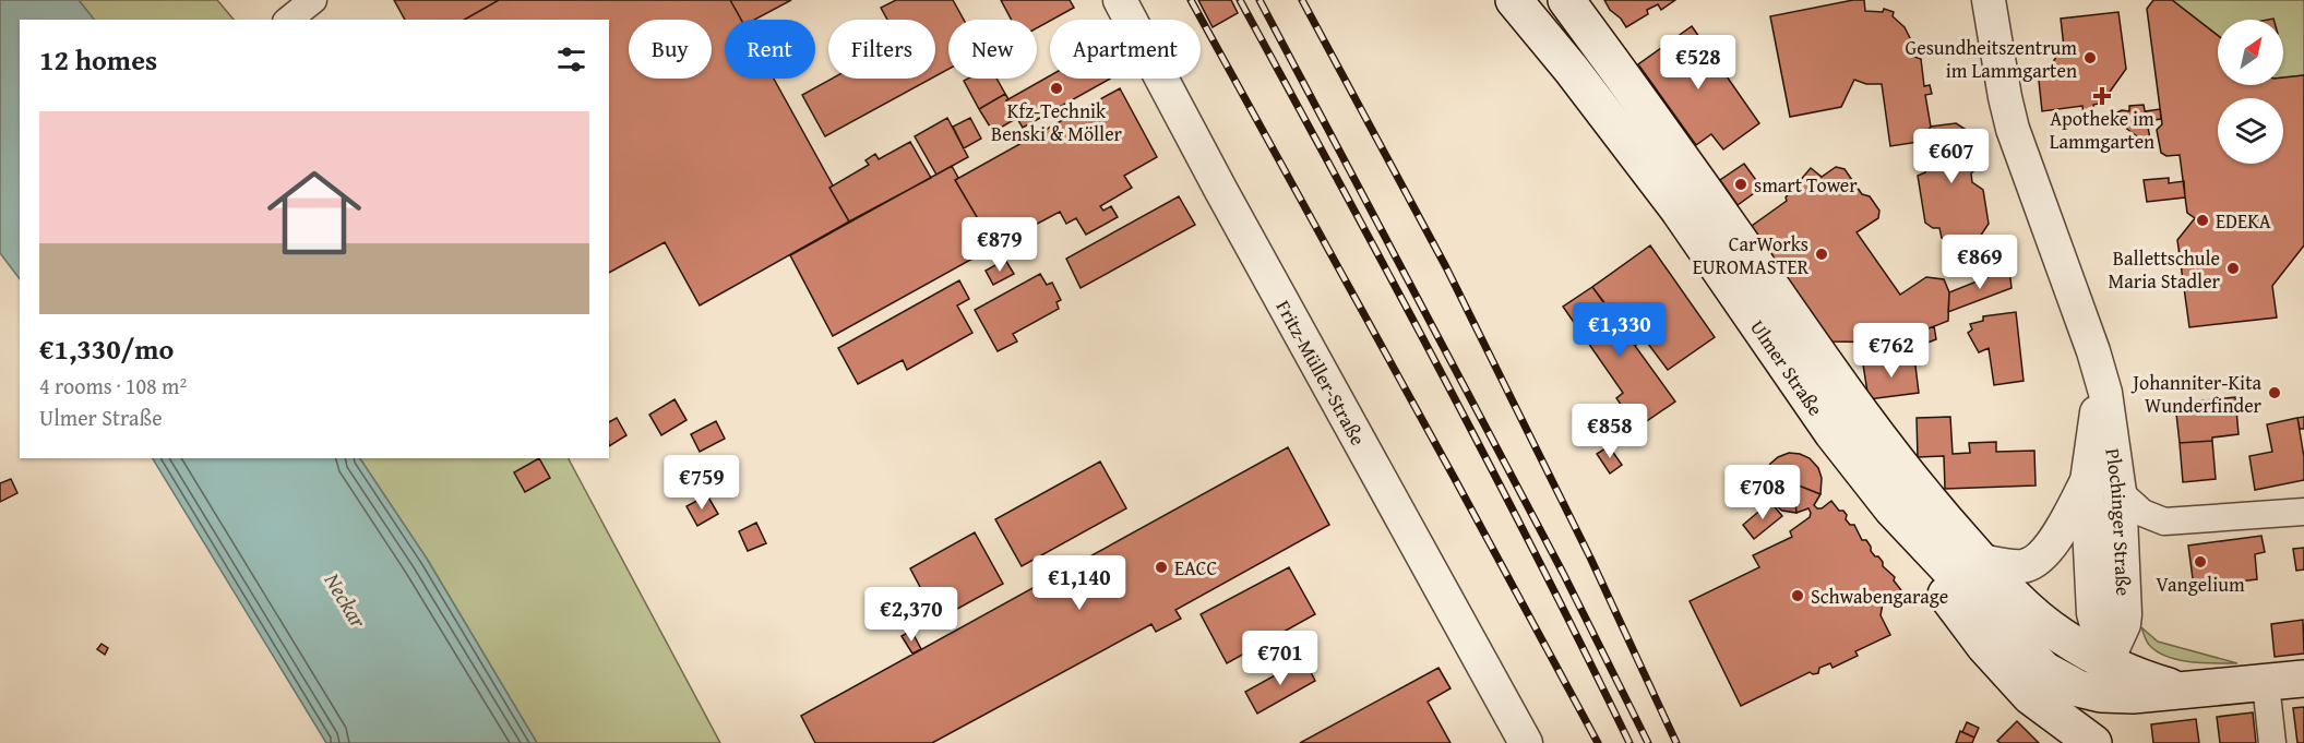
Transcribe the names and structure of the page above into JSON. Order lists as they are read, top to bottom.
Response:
{
  "streets": {
    "main road": ["Ulmer Straße", "Plochinger Straße"],
    "street": ["Fritz-Müller-Straße"]
  },
  "crossings": [
    ["Ulmer Straße", "Plochinger Straße"]
  ],
  "water": ["Neckar"],
  "places": {
    "other": [
      "Gesundheitszentrum im Lammgarten",
      "Kfz-Technik Benski & Möller",
      "smart Tower",
      "EDEKA",
      "CarWorks EUROMASTER",
      "Ballettschule Maria Stadler",
      "Johanniter-Kita Wunderfinder",
      "Vangelium",
      "EACC",
      "Schwabengarage"
    ],
    "health": ["Apotheke im Lammgarten"]
  },
  "north": "top right",
  "page": {
    "chip": [
      "Buy",
      "Rent",
      "Filters",
      "New",
      "Apartment"
    ],
    "heading": "12 homes",
    "price": [
      "€528",
      "€607",
      "€879",
      "€869",
      "€1,330",
      "€762",
      "€858",
      "€759",
      "€708",
      "€1,140",
      "€2,370",
      "€701"
    ],
    "list": [
      {
        "name": "€1,330/mo",
        "note": "4 rooms · 108 m² · Ulmer Straße"
      }
    ]
  }
}
